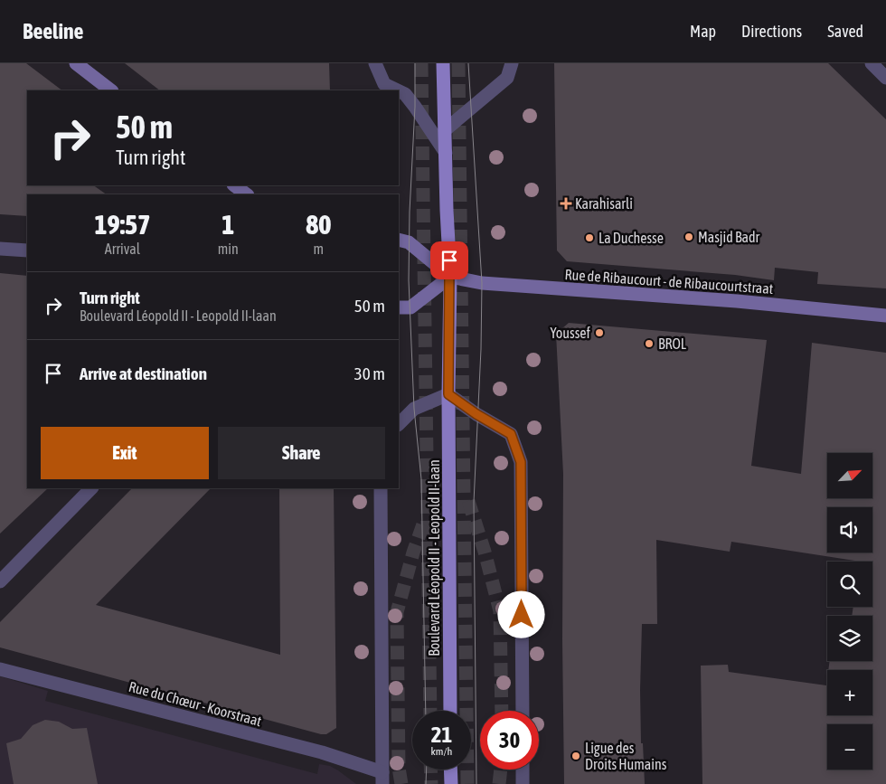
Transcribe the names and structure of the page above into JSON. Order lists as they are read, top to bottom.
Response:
{
  "streets": {
    "main road": ["Boulevard Léopold II - Leopold II-laan"],
    "street": ["Rue de Ribaucourt - de Ribaucourtstraat", "Rue du Chœur - Koorstraat"]
  },
  "crossings": [
    ["Rue de Ribaucourt - de Ribaucourtstraat", "Boulevard Léopold II - Leopold II-laan"]
  ],
  "places": {
    "health": ["Karahisarli"],
    "other": [
      "Masjid Badr",
      "La Duchesse",
      "Youssef",
      "BROL",
      "Ligue des Droits Humains"
    ]
  },
  "north": "top right",
  "page": {
    "header": "Beeline",
    "nav": ["Map", "Directions", "Saved"],
    "turn": ["50 m", "Turn right"],
    "eta": [
      "19:57",
      "Arrival",
      "1",
      "min",
      "80",
      "m"
    ],
    "list": [
      {
        "name": "Turn right",
        "note": "Boulevard Léopold II - Leopold II-laan",
        "value": "50 m"
      },
      {
        "name": "Arrive at destination",
        "value": "30 m"
      }
    ],
    "buttons": ["Exit", "Share"],
    "map_buttons": ["+", "−"],
    "speed": "21 km/h",
    "limit": "30"
  }
}
